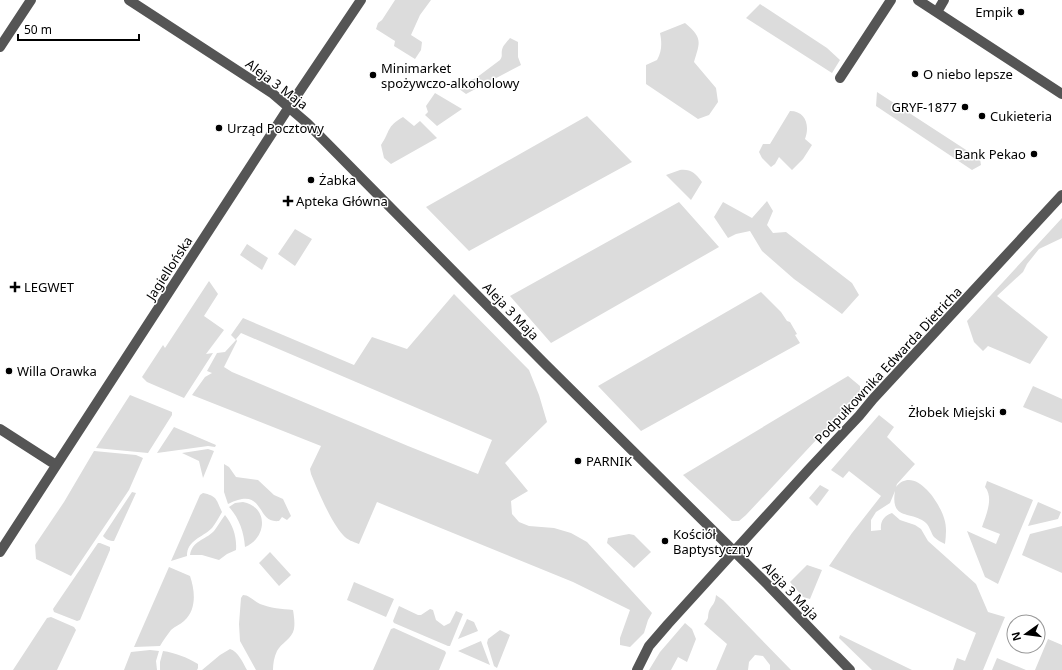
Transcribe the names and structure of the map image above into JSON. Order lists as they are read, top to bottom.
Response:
{
  "streets": {
    "street": ["Aleja 3 Maja", "Jagiellońska", "Podpułkownika Edwarda Dietricha"]
  },
  "crossings": [
    ["Aleja 3 Maja", "Jagiellońska"],
    ["Aleja 3 Maja", "Podpułkownika Edwarda Dietricha"]
  ],
  "places": {
    "other": [
      "Empik",
      "O niebo lepsze",
      "Minimarket spożywczo-alkoholowy",
      "GRYF-1877",
      "Cukieteria",
      "Urząd Pocztowy",
      "Bank Pekao",
      "Żabka",
      "Willa Orawka",
      "Żłobek Miejski",
      "PARNIK",
      "Kościół Baptystyczny"
    ],
    "health": ["Apteka Główna", "LEGWET"]
  },
  "scale_bar": "50 m",
  "north": "left"
}
